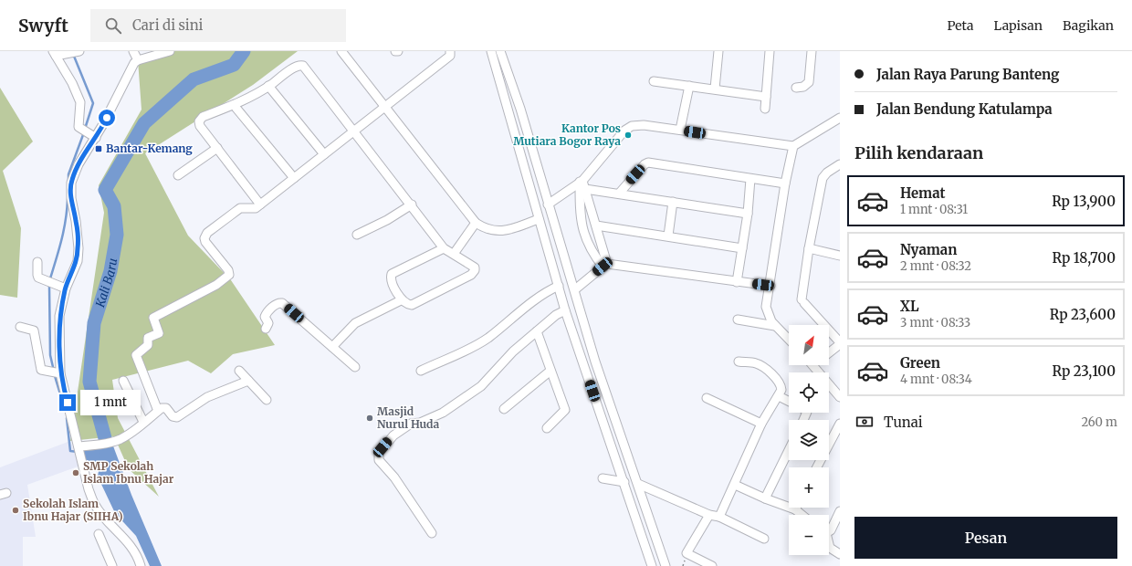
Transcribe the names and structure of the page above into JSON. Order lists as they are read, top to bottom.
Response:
{
  "water": ["Kali Baru"],
  "places": {
    "other": [
      "Kantor Pos Mutiara Bogor Raya",
      "Masjid Nurul Huda",
      "SMP Sekolah Islam Ibnu Hajar",
      "Sekolah Islam Ibnu Hajar (SIIHA)"
    ],
    "transit": ["Bantar-Kemang"]
  },
  "north": "top right",
  "page": {
    "header": "Swyft",
    "search": "Cari di sini",
    "nav": ["Peta", "Lapisan", "Bagikan"],
    "banner": ["Jalan Raya Parung Banteng", "Jalan Bendung Katulampa"],
    "heading": "Pilih kendaraan",
    "list": [
      {
        "name": "Hemat",
        "note": "1 mnt · 08:31",
        "value": "Rp 13,900"
      },
      {
        "name": "Nyaman",
        "note": "2 mnt · 08:32",
        "value": "Rp 18,700"
      },
      {
        "name": "XL",
        "note": "3 mnt · 08:33",
        "value": "Rp 23,600"
      },
      {
        "name": "Green",
        "note": "4 mnt · 08:34",
        "value": "Rp 23,100"
      }
    ],
    "map_buttons": ["+", "−"],
    "bubble": "1 mnt",
    "pay": ["Tunai", "260 m"],
    "buttons": "Pesan"
  }
}
